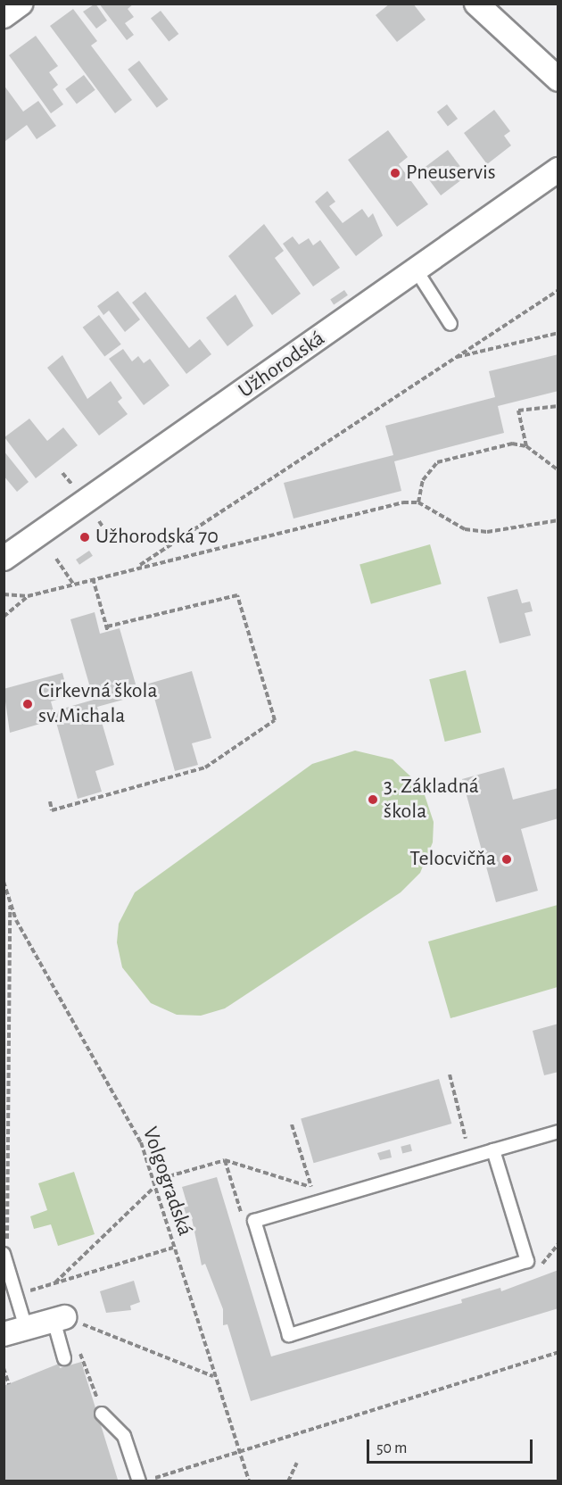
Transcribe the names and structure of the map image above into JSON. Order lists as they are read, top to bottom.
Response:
{
  "streets": {
    "street": ["Užhorodská"],
    "path": ["Volgogradská"]
  },
  "places": [
    "Pneuservis",
    "Užhorodská 70",
    "Cirkevná škola sv.Michala",
    "3. Základná škola",
    "Telocvičňa"
  ],
  "scale_bar": "50 m"
}
